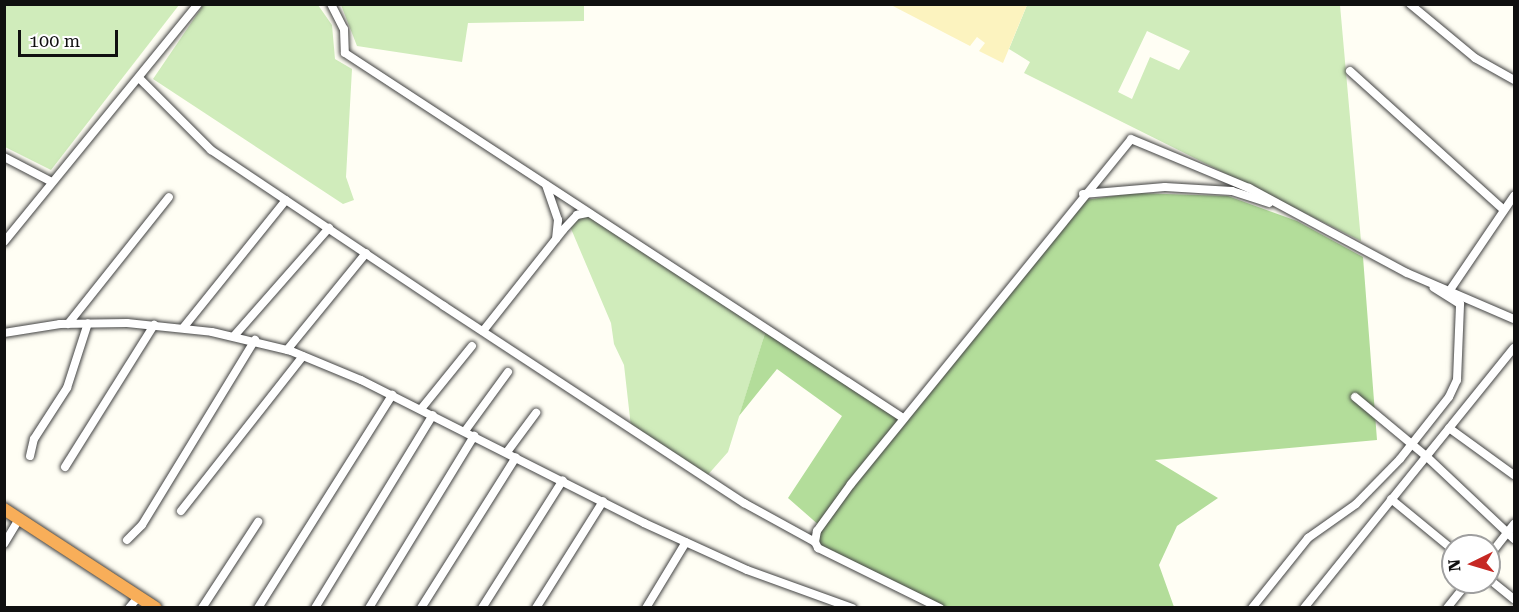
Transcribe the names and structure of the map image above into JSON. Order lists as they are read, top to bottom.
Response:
{
  "scale_bar": "100 m",
  "north": "left"
}
